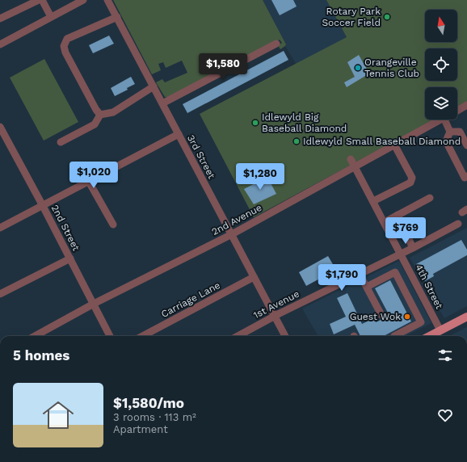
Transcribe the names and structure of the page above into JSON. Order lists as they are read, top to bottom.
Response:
{
  "streets": {
    "street": [
      "3rd Street",
      "2nd Avenue",
      "2nd Street",
      "4th Street",
      "Carriage Lane",
      "1st Avenue"
    ]
  },
  "crossings": [
    ["3rd Street", "2nd Avenue"],
    ["3rd Street", "Carriage Lane"],
    ["3rd Street", "1st Avenue"],
    ["2nd Avenue", "2nd Street"],
    ["2nd Avenue", "4th Street"],
    ["4th Street", "1st Avenue"]
  ],
  "places": [
    "Rotary Park Soccer Field",
    "Orangeville Tennis Club",
    "Idlewyld Big Baseball Diamond",
    "Idlewyld Small Baseball Diamond",
    "Guest Wok"
  ],
  "north": "top",
  "page": {
    "price": [
      "$1,580",
      "$1,020",
      "$1,280",
      "$769",
      "$1,790"
    ],
    "heading": "5 homes",
    "list": [
      {
        "name": "$1,580/mo",
        "note": "3 rooms · 113 m² · Apartment"
      }
    ]
  }
}
